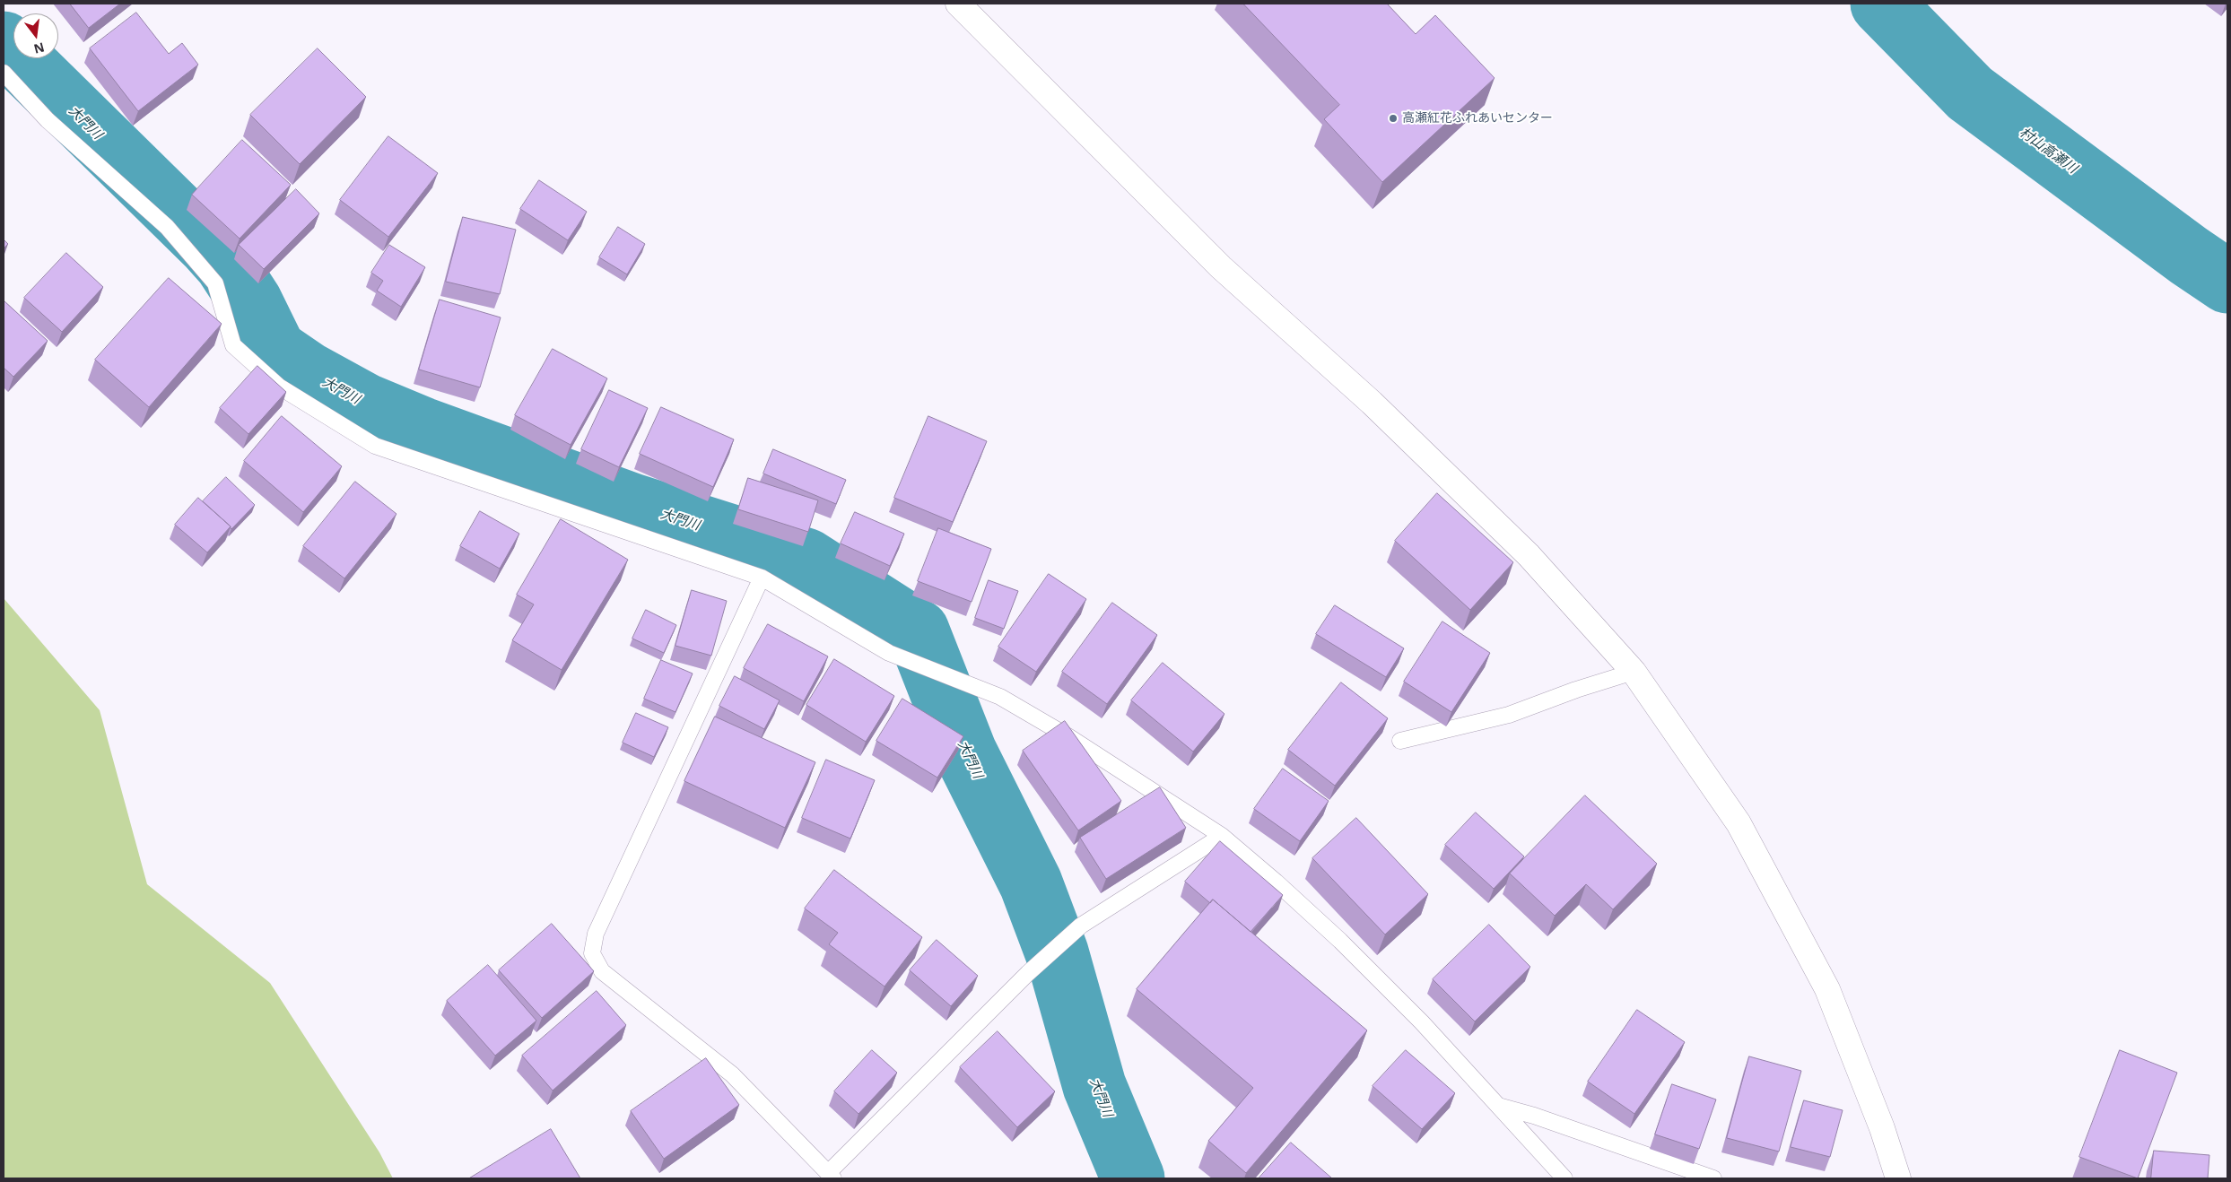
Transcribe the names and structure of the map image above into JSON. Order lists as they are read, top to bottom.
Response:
{
  "water": ["大門川", "村山高瀬川"],
  "places": ["高瀬紅花ふれあいセンター"],
  "north": "bottom"
}
